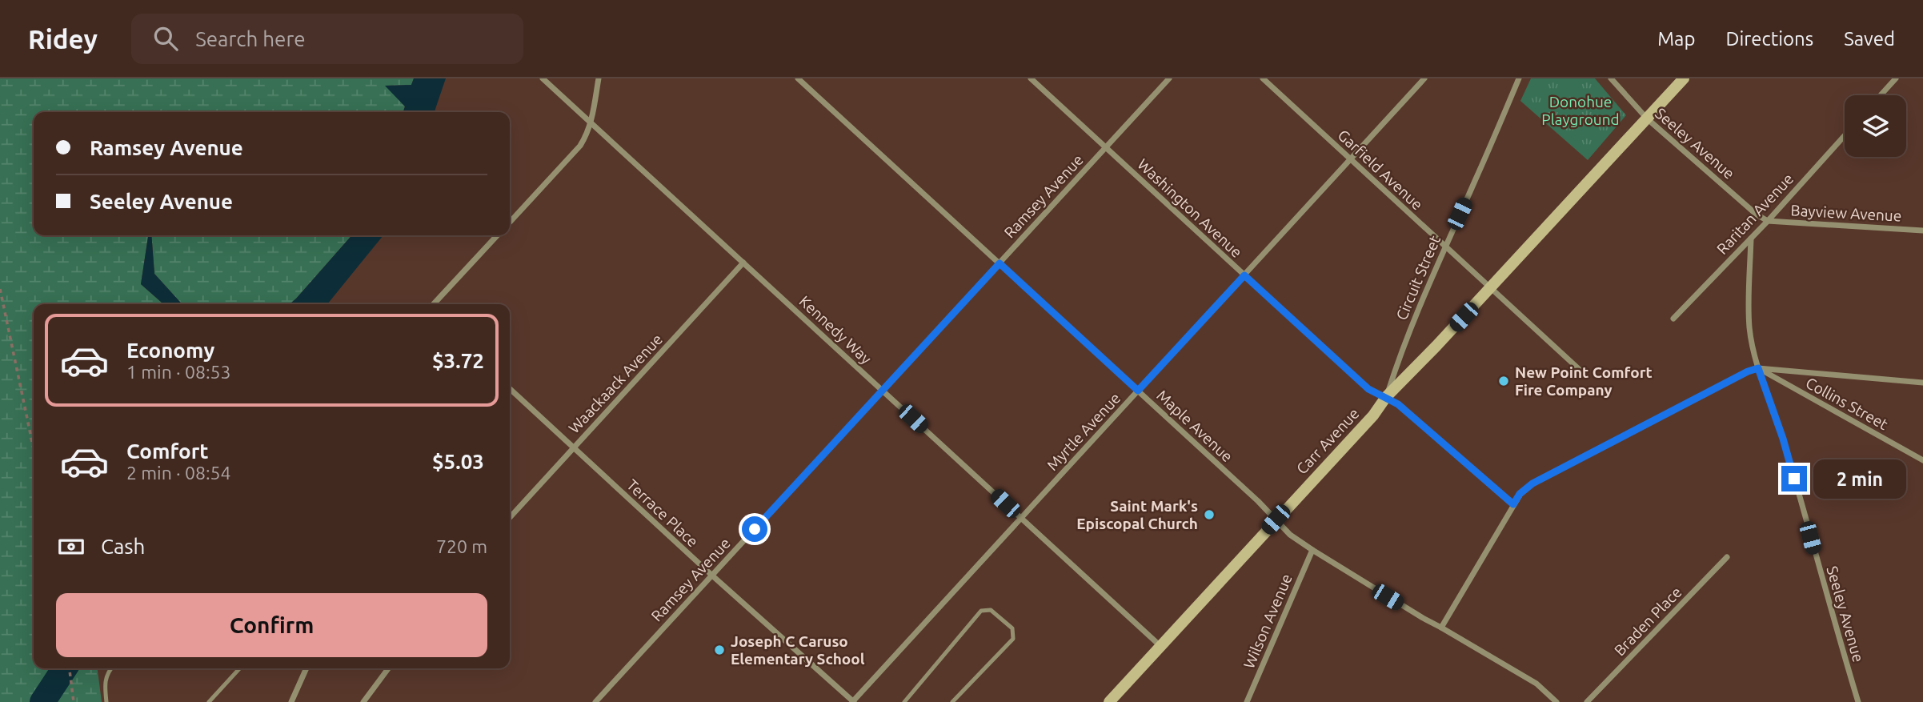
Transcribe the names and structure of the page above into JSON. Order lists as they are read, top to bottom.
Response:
{
  "streets": {
    "street": [
      "Seeley Avenue",
      "Garfield Avenue",
      "Ramsey Avenue",
      "Washington Avenue",
      "Bayview Avenue",
      "Raritan Avenue",
      "Circuit Street",
      "Kennedy Way",
      "Waackaack Avenue",
      "Collins Street",
      "Maple Avenue",
      "Myrtle Avenue",
      "Carr Avenue",
      "Terrace Place",
      "Wilson Avenue",
      "Braden Place"
    ]
  },
  "crossings": [
    ["Seeley Avenue", "Bayview Avenue"],
    ["Seeley Avenue", "Raritan Avenue"],
    ["Seeley Avenue", "Collins Street"],
    ["Seeley Avenue", "Carr Avenue"],
    ["Garfield Avenue", "Circuit Street"],
    ["Garfield Avenue", "Myrtle Avenue"],
    ["Garfield Avenue", "Carr Avenue"],
    ["Ramsey Avenue", "Washington Avenue"],
    ["Ramsey Avenue", "Kennedy Way"],
    ["Ramsey Avenue", "Maple Avenue"],
    ["Ramsey Avenue", "Terrace Place"],
    ["Washington Avenue", "Circuit Street"],
    ["Washington Avenue", "Myrtle Avenue"],
    ["Washington Avenue", "Carr Avenue"],
    ["Bayview Avenue", "Raritan Avenue"],
    ["Circuit Street", "Carr Avenue"],
    ["Kennedy Way", "Waackaack Avenue"],
    ["Kennedy Way", "Myrtle Avenue"],
    ["Kennedy Way", "Carr Avenue"],
    ["Waackaack Avenue", "Terrace Place"],
    ["Maple Avenue", "Myrtle Avenue"],
    ["Maple Avenue", "Carr Avenue"],
    ["Maple Avenue", "Wilson Avenue"],
    ["Myrtle Avenue", "Terrace Place"]
  ],
  "parks": ["Donohue Playground"],
  "places": ["New Point Comfort Fire Company", "Saint Mark's Episcopal Church", "Joseph C Caruso Elementary School"],
  "page": {
    "header": "Ridey",
    "search": "Search here",
    "nav": ["Map", "Directions", "Saved"],
    "banner": ["Ramsey Avenue", "Seeley Avenue"],
    "list": [
      {
        "name": "Economy",
        "note": "1 min · 08:53",
        "value": "$3.72"
      },
      {
        "name": "Comfort",
        "note": "2 min · 08:54",
        "value": "$5.03"
      }
    ],
    "bubble": "2 min",
    "pay": ["Cash", "720 m"],
    "buttons": "Confirm"
  }
}
